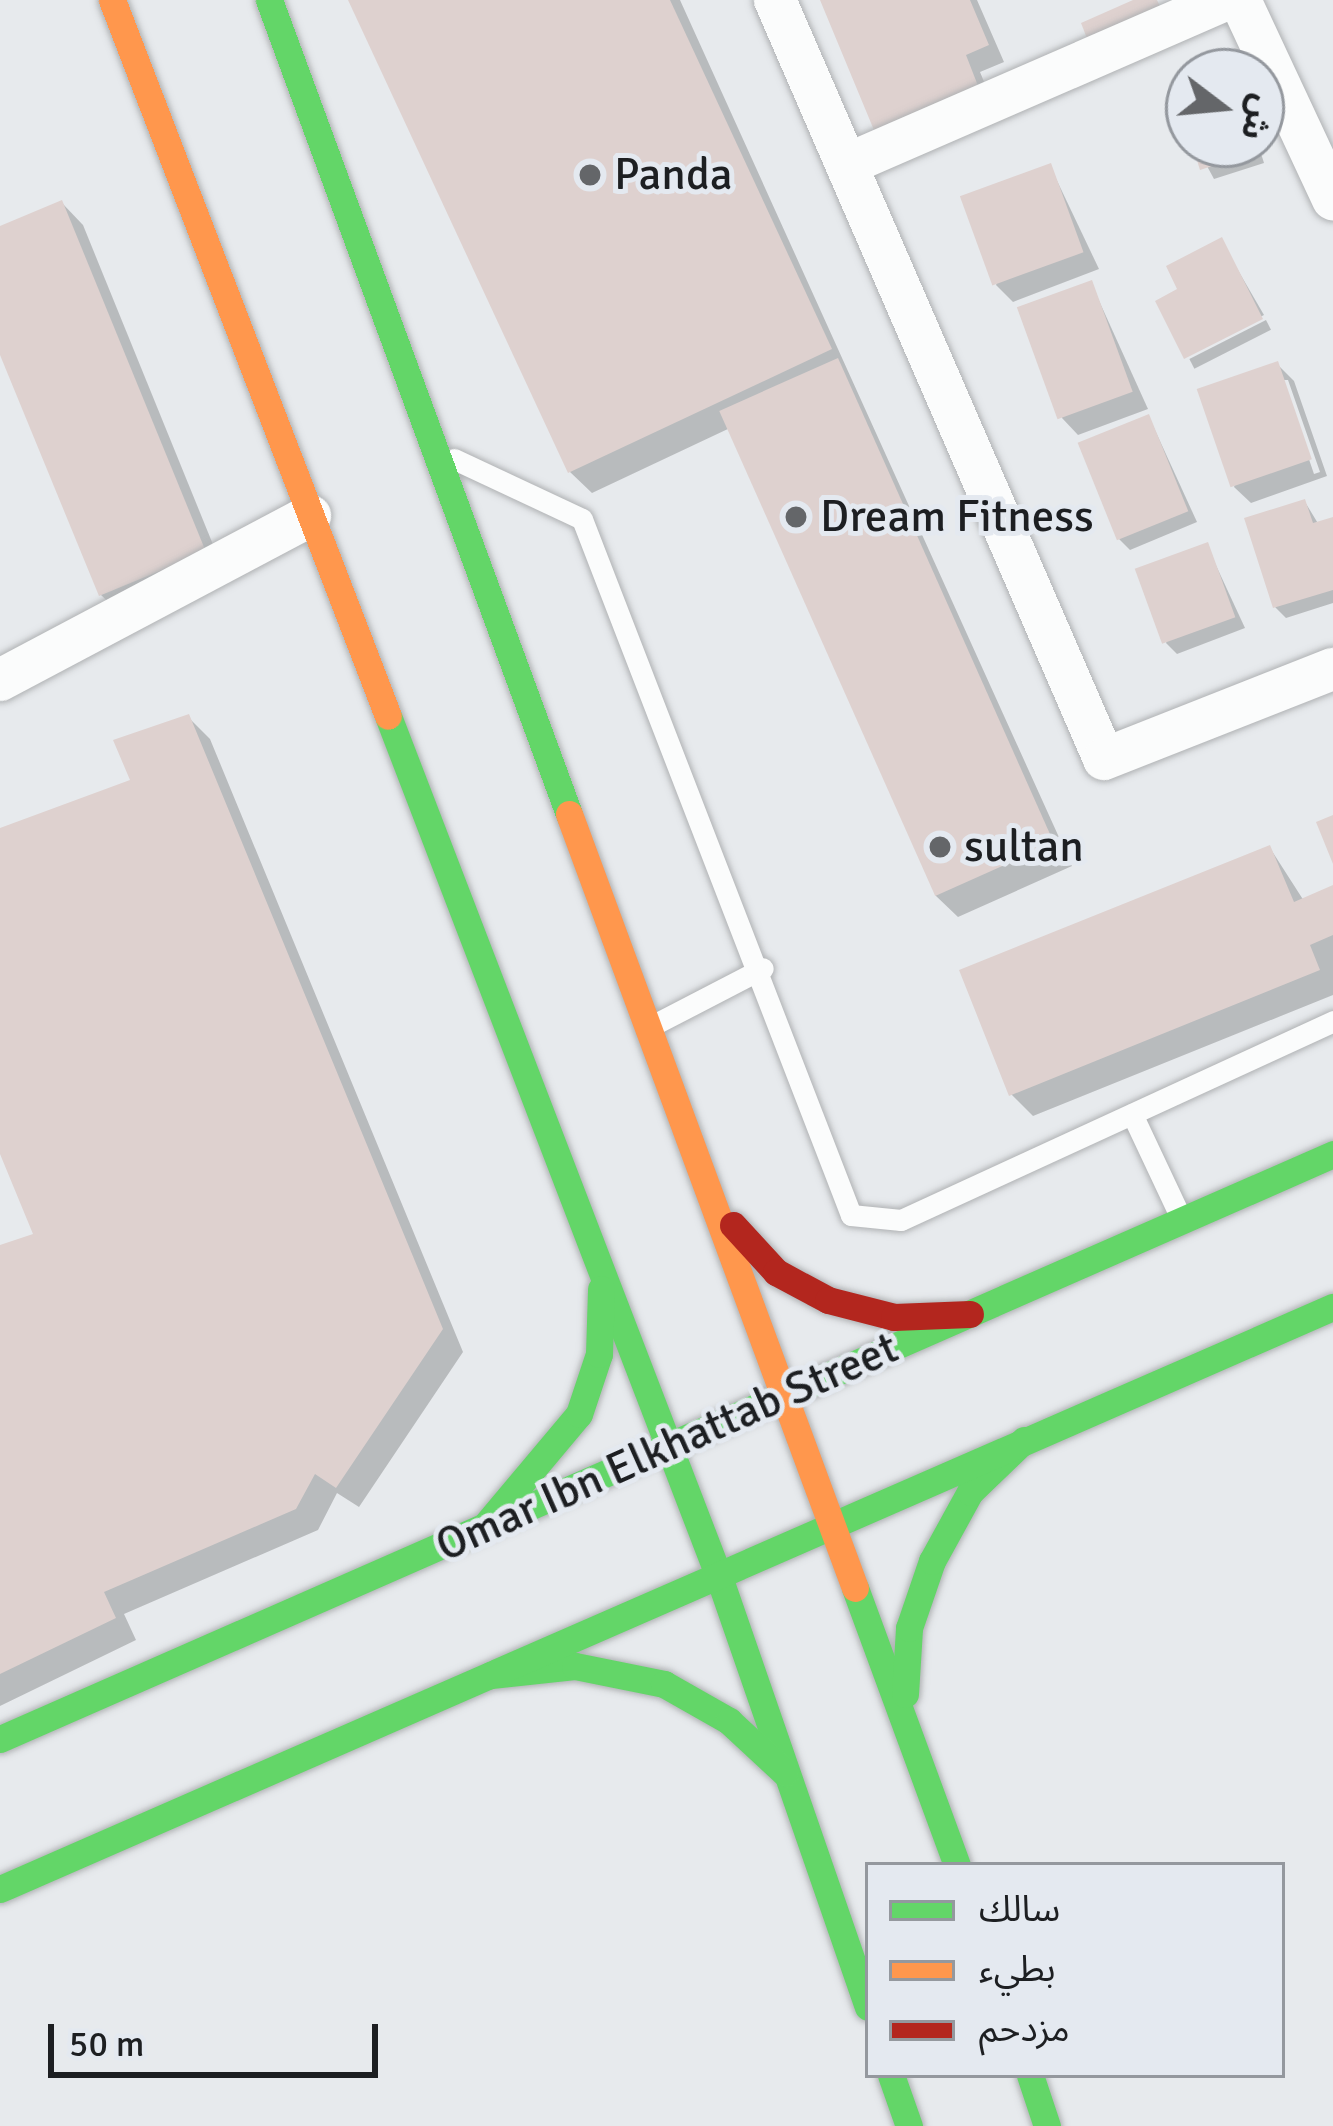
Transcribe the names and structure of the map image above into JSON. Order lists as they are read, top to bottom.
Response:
{
  "streets": {
    "main road": ["Omar Ibn Elkhattab Street"]
  },
  "places": ["Panda", "Dream Fitness", "sultan"],
  "legend": ["سالك", "بطيء", "مزدحم"],
  "scale_bar": "50 m",
  "north": "right"
}
